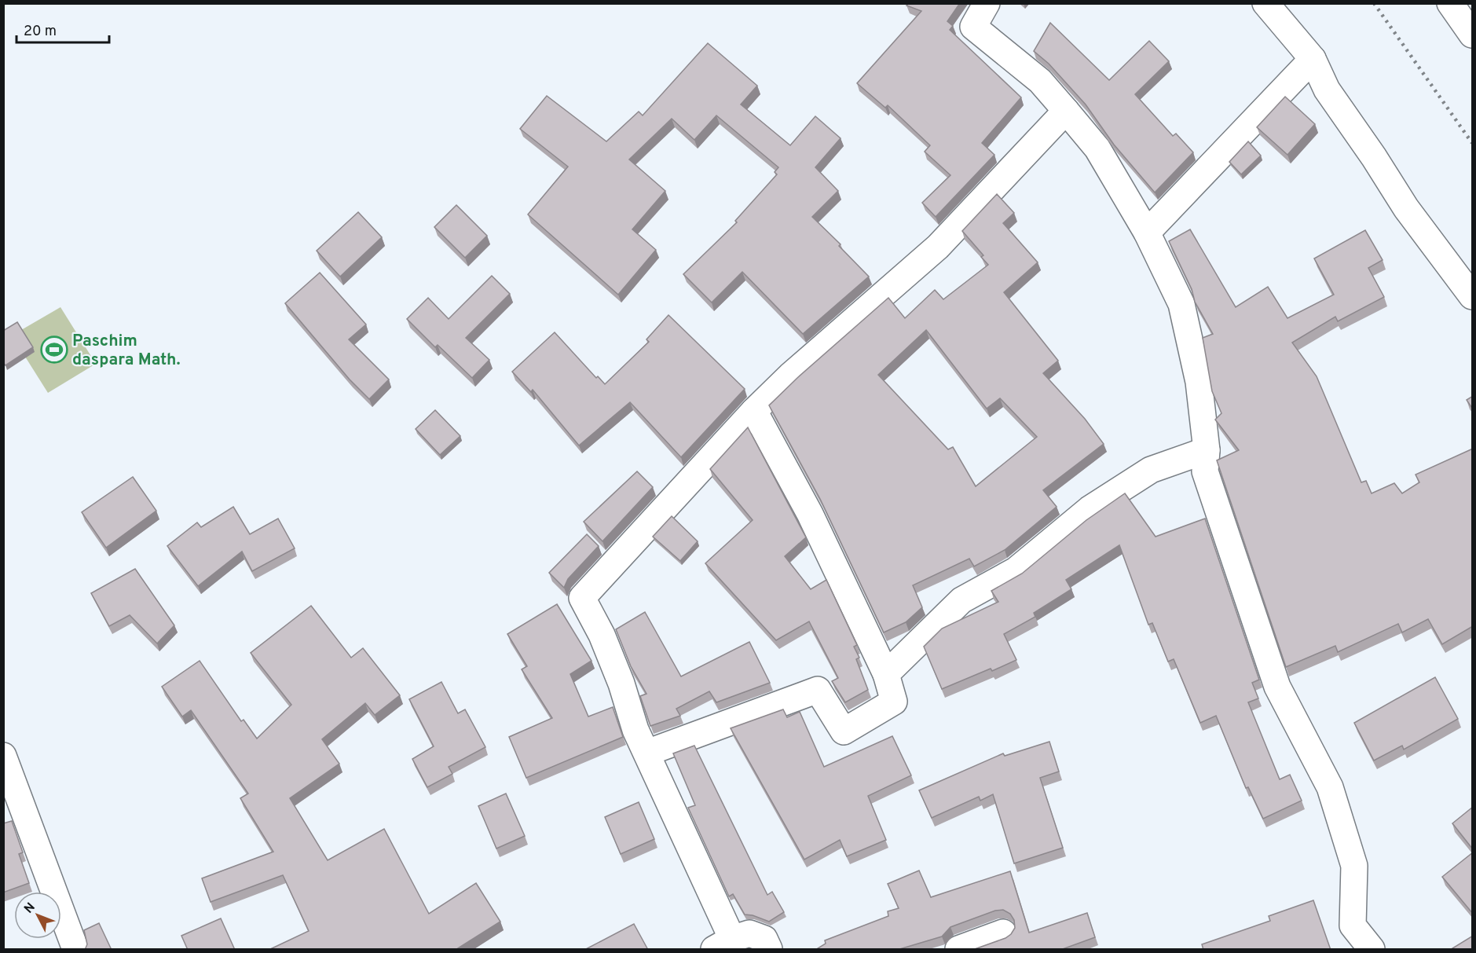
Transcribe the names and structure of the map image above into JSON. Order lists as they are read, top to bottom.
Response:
{
  "places": {
    "sports": ["Paschim daspara Math."]
  },
  "scale_bar": "20 m",
  "north": "top left"
}
